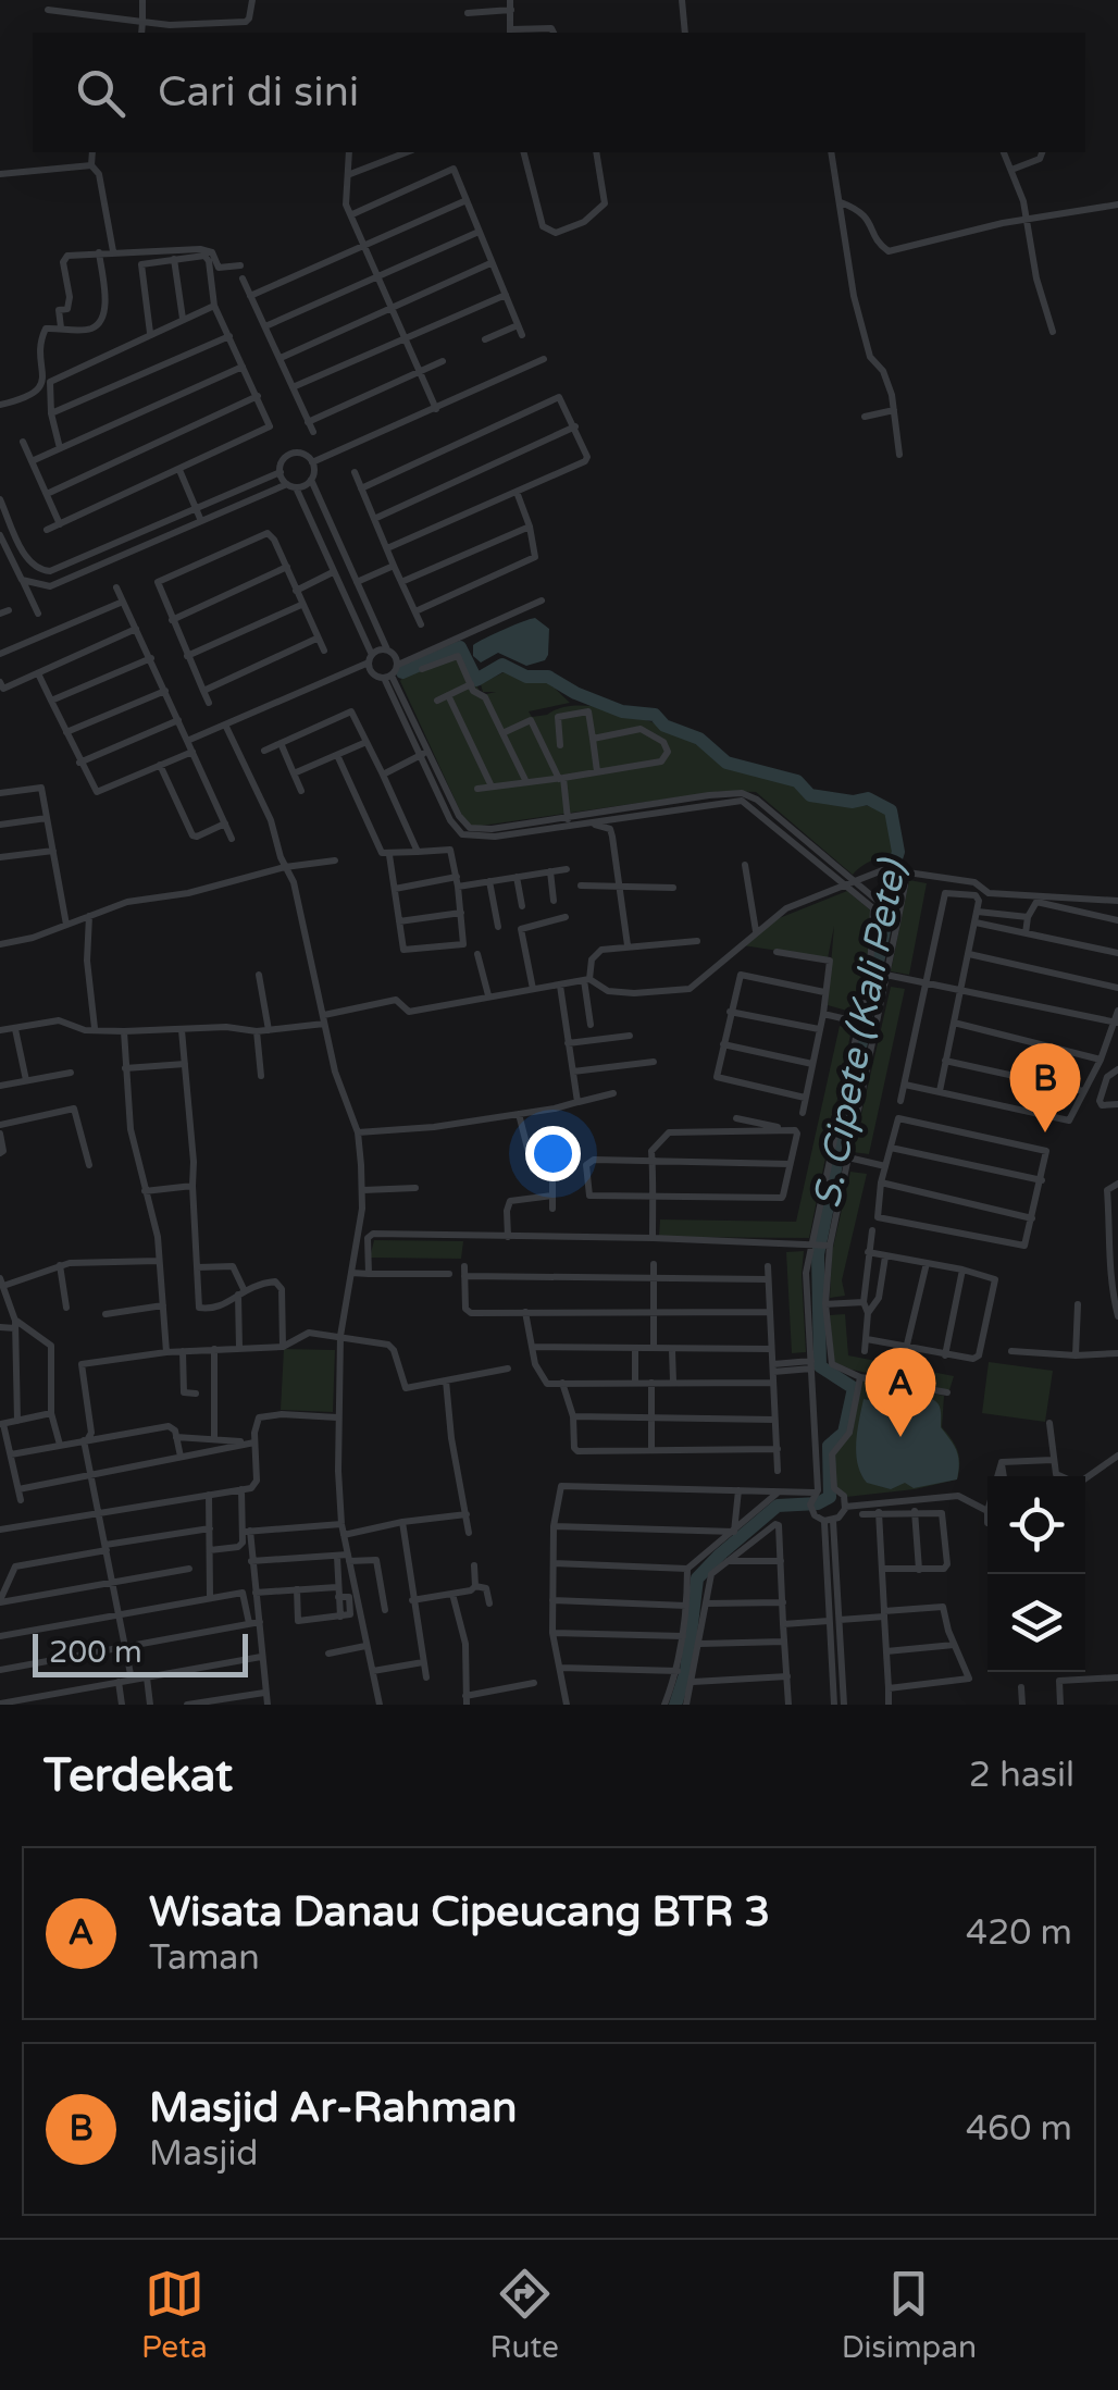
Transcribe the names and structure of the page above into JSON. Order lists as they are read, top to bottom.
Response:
{
  "water": ["S. Cipete (Kali Pete)"],
  "scale_bar": "200 m",
  "page": {
    "search": "Cari di sini",
    "pins": ["B", "A"],
    "scale": "200 m",
    "heading": ["Terdekat", "2 hasil"],
    "list": [
      {
        "mark": "A",
        "name": "Wisata Danau Cipeucang BTR 3",
        "note": "Taman",
        "value": "420 m"
      },
      {
        "mark": "B",
        "name": "Masjid Ar-Rahman",
        "note": "Masjid",
        "value": "460 m"
      }
    ],
    "nav": ["Peta", "Rute", "Disimpan"]
  }
}
